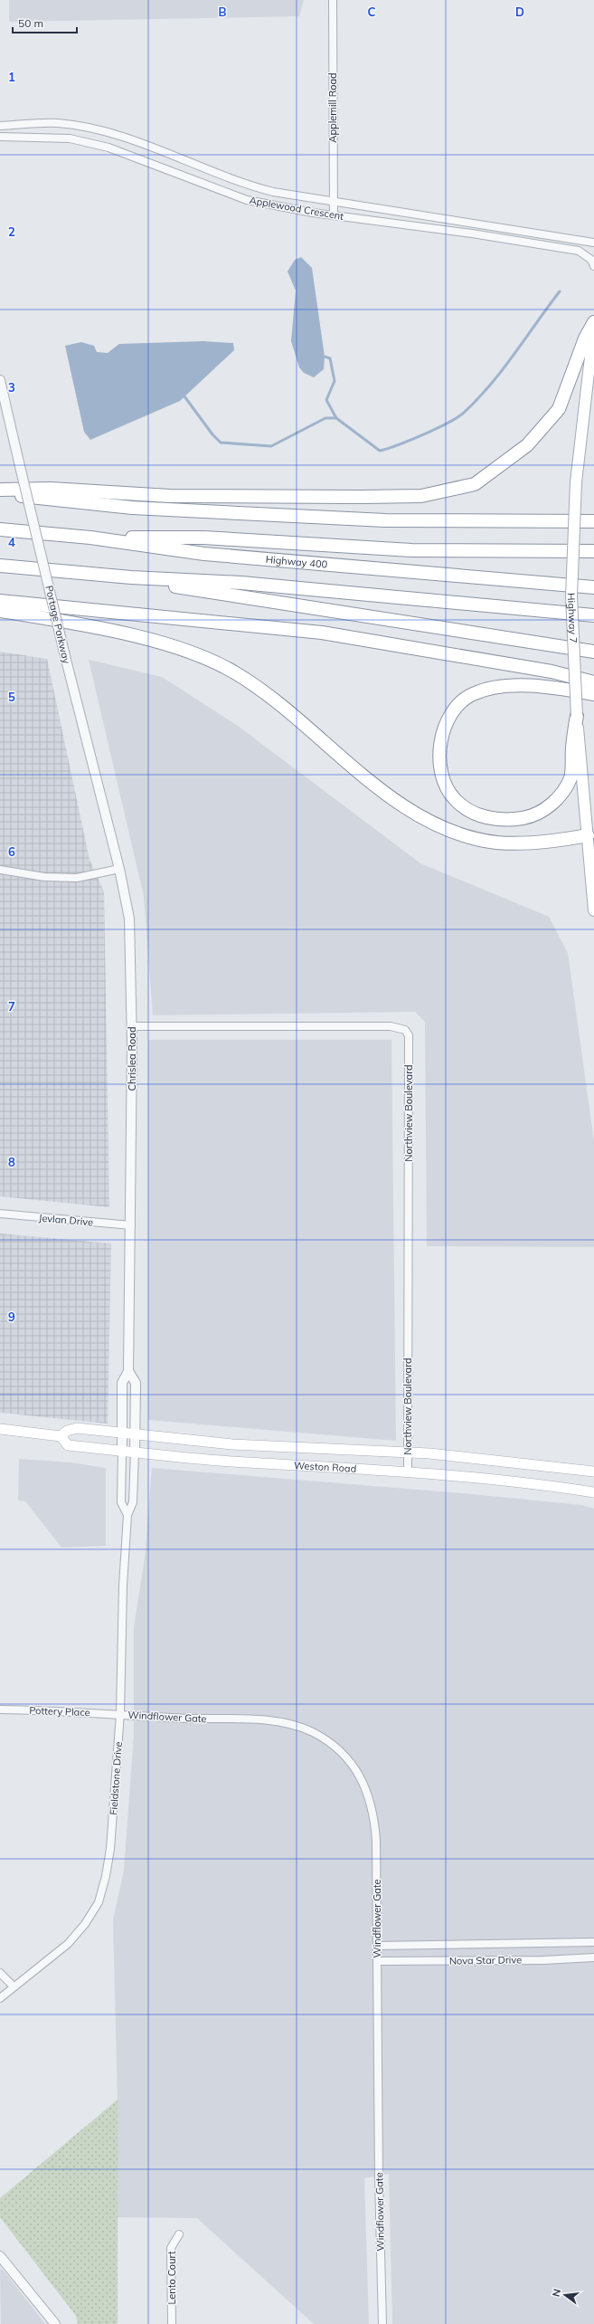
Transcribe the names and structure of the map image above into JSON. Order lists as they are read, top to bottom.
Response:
{
  "streets": {
    "highway": ["Highway 400"],
    "main road": ["Highway 7", "Weston Road"],
    "street": [
      "Applemill Road",
      "Applewood Crescent",
      "Portage Parkway",
      "Chrislea Road",
      "Northview Boulevard",
      "Jevlan Drive",
      "Pottery Place",
      "Windflower Gate",
      "Fieldstone Drive",
      "Nova Star Drive",
      "Lento Court"
    ]
  },
  "crossings": [
    ["Applemill Road", "Applewood Crescent"],
    ["Portage Parkway", "Chrislea Road"],
    ["Chrislea Road", "Northview Boulevard"],
    ["Chrislea Road", "Jevlan Drive"],
    ["Chrislea Road", "Weston Road"],
    ["Chrislea Road", "Fieldstone Drive"],
    ["Northview Boulevard", "Weston Road"],
    ["Weston Road", "Fieldstone Drive"],
    ["Pottery Place", "Windflower Gate"],
    ["Pottery Place", "Fieldstone Drive"],
    ["Windflower Gate", "Fieldstone Drive"],
    ["Windflower Gate", "Nova Star Drive"]
  ],
  "scale_bar": "50 m",
  "north": "left",
  "grid": {
    "columns": ["B", "C", "D"],
    "rows": [
      "1",
      "2",
      "3",
      "4",
      "5",
      "6",
      "7",
      "8",
      "9"
    ]
  }
}
